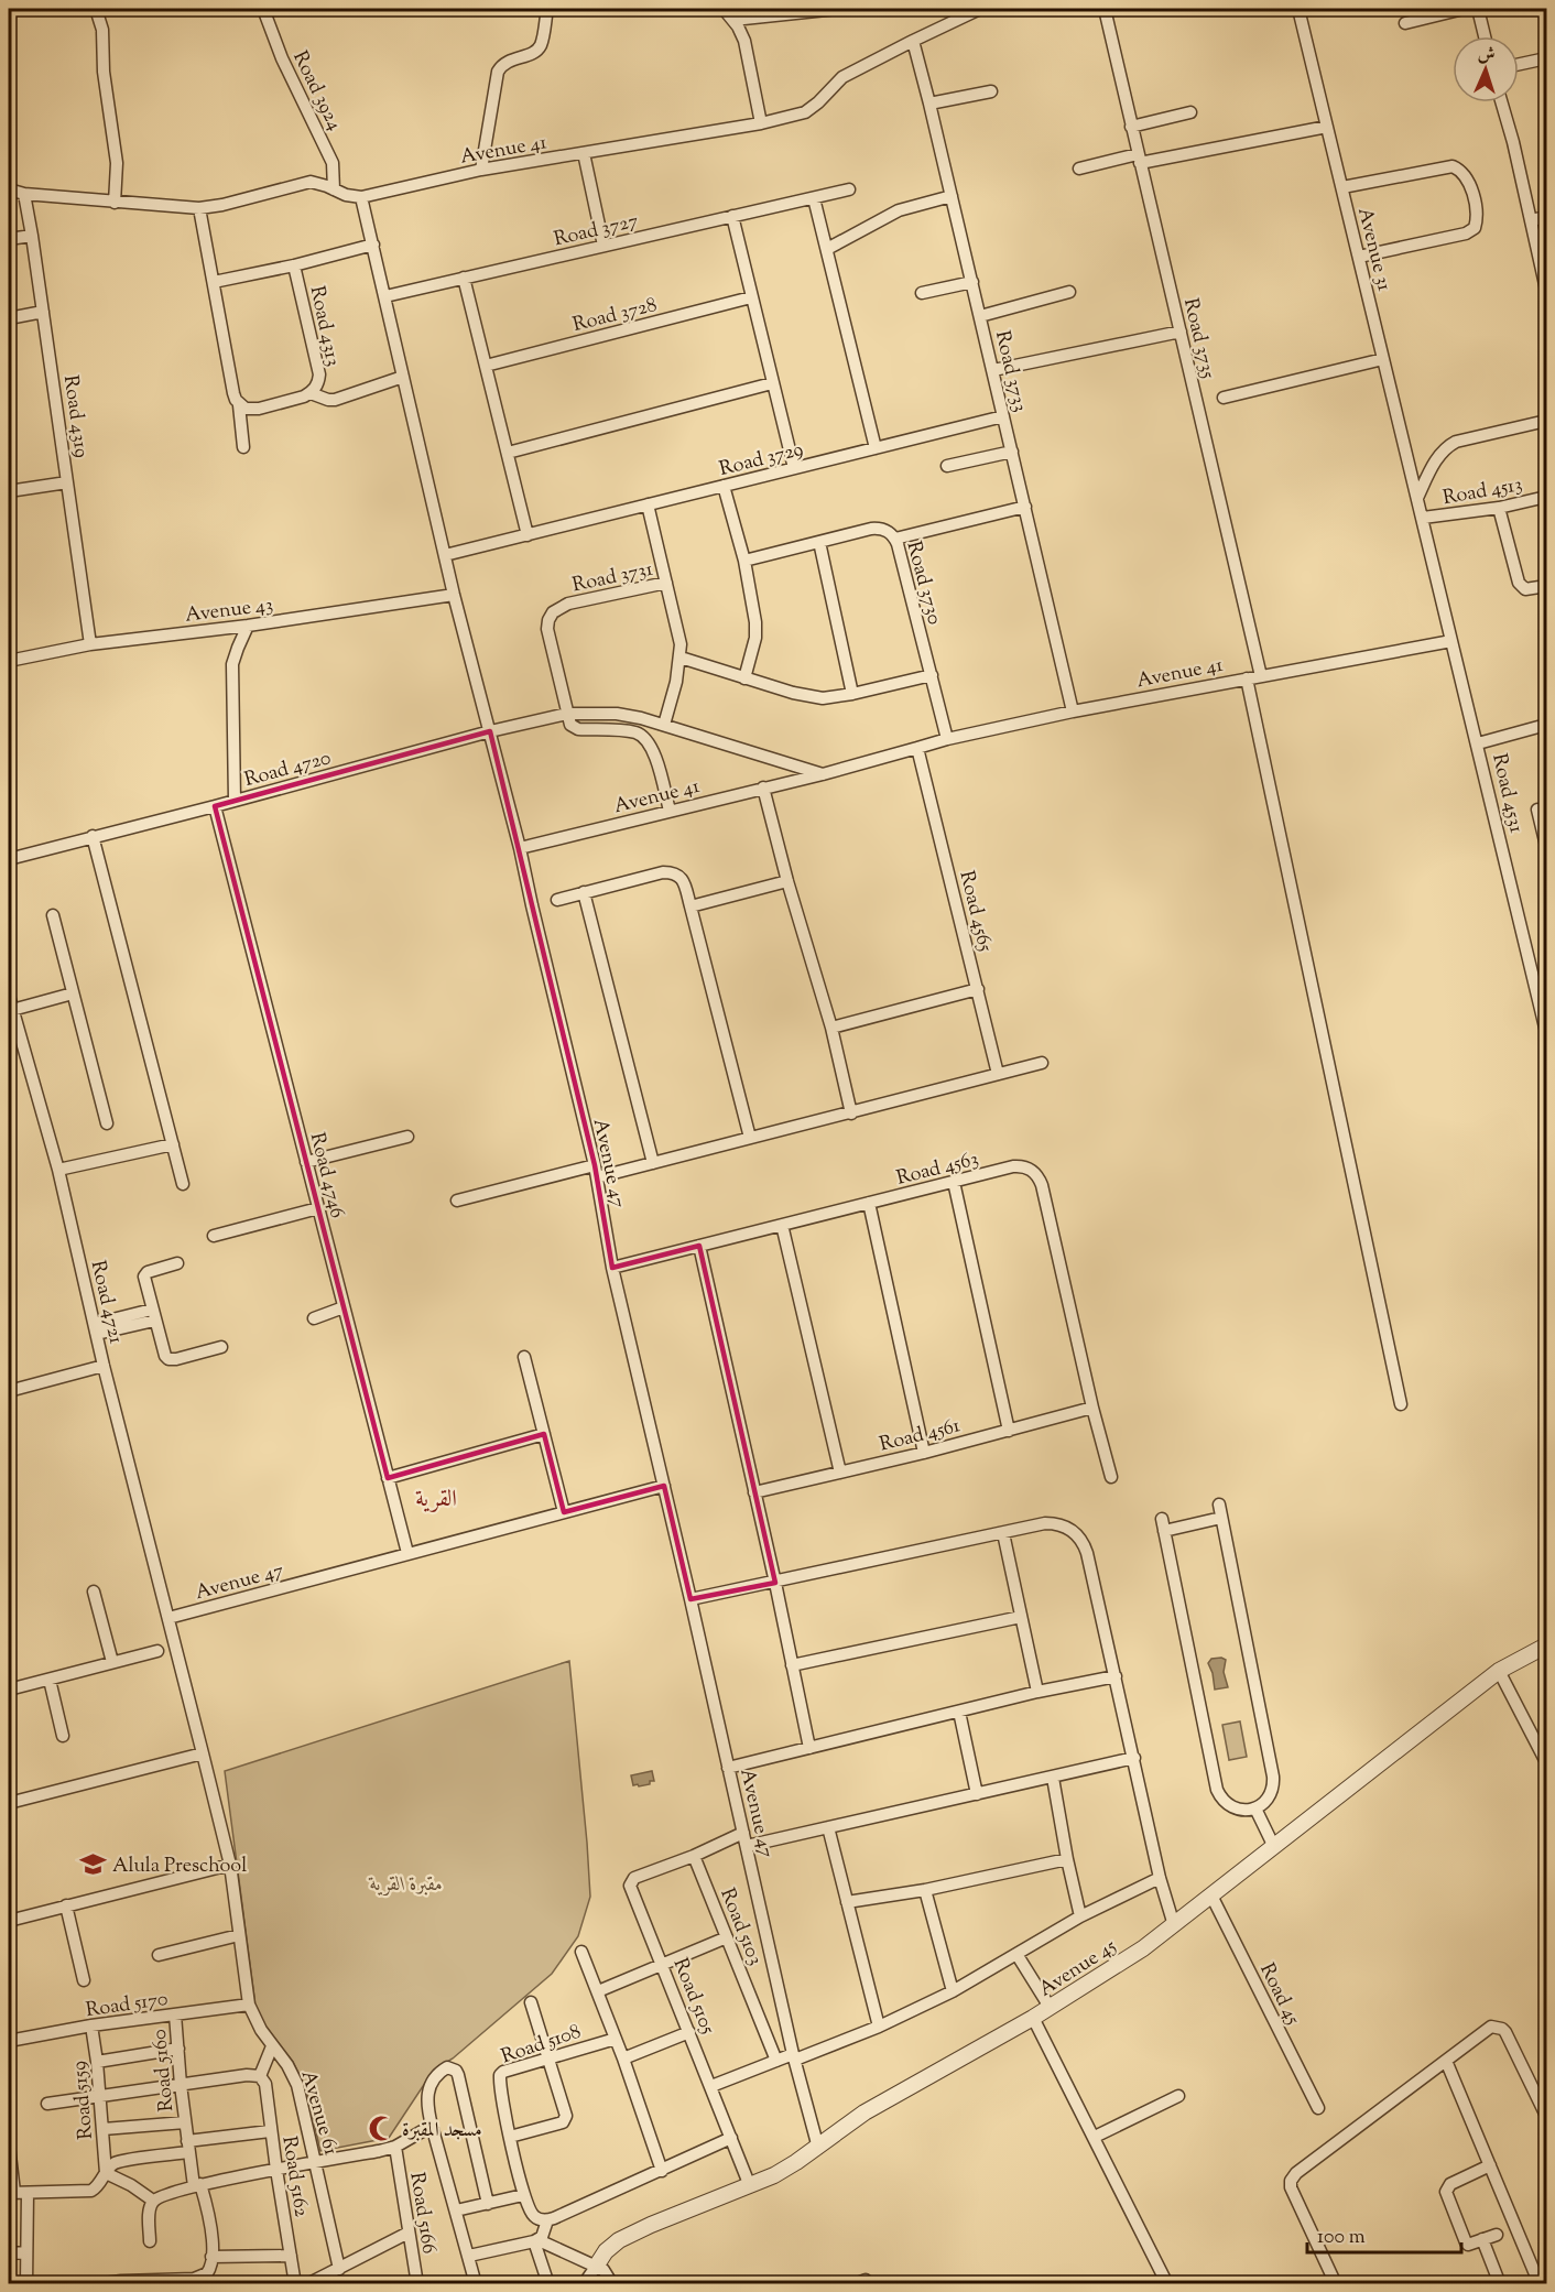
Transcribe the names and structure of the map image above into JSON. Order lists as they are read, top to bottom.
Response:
{
  "streets": {
    "street": [
      "Road 3924",
      "Avenue 41",
      "Road 3727",
      "Avenue 31",
      "Road 3728",
      "Road 4313",
      "Road 3735",
      "Road 3733",
      "Road 4319",
      "Road 3729",
      "Road 4513",
      "Road 3731",
      "Road 3730",
      "Avenue 43",
      "Road 4720",
      "Road 4531",
      "Road 4565",
      "Avenue 47",
      "Road 4563",
      "Road 4746",
      "Road 4721",
      "Road 4561",
      "Road 5103",
      "Avenue 45",
      "Road 45",
      "Road 5105",
      "Road 5170",
      "Road 5108",
      "Road 5160",
      "Road 5159",
      "Avenue 61",
      "Road 5162",
      "Road 5166"
    ]
  },
  "crossings": [
    ["Road 3924", "Avenue 41"],
    ["Avenue 41", "Avenue 31"],
    ["Avenue 41", "Road 3735"],
    ["Avenue 41", "Road 3733"],
    ["Avenue 41", "Road 4319"],
    ["Avenue 41", "Road 3730"],
    ["Avenue 41", "Road 4531"],
    ["Avenue 41", "Road 4565"],
    ["Avenue 41", "Avenue 47"],
    ["Avenue 31", "Road 4513"],
    ["Avenue 31", "Road 4531"],
    ["Road 3733", "Road 3729"],
    ["Road 4319", "Avenue 43"],
    ["Road 3729", "Road 3731"],
    ["Road 4720", "Road 4746"],
    ["Avenue 47", "Road 4563"],
    ["Avenue 47", "Road 4746"],
    ["Avenue 47", "Road 4721"],
    ["Avenue 47", "Avenue 45"],
    ["Road 4563", "Road 4561"],
    ["Road 5103", "Road 5105"],
    ["Avenue 45", "Road 45"],
    ["Avenue 45", "Road 5105"],
    ["Road 5170", "Road 5160"],
    ["Road 5170", "Road 5159"],
    ["Road 5170", "Avenue 61"]
  ],
  "districts": ["القرية"],
  "parks": ["مقبرة القرية"],
  "places": {
    "school or university": ["Alula Preschool"],
    "mosque": ["مسجد المقبرة"]
  },
  "scale_bar": "100 m",
  "north": "top"
}
